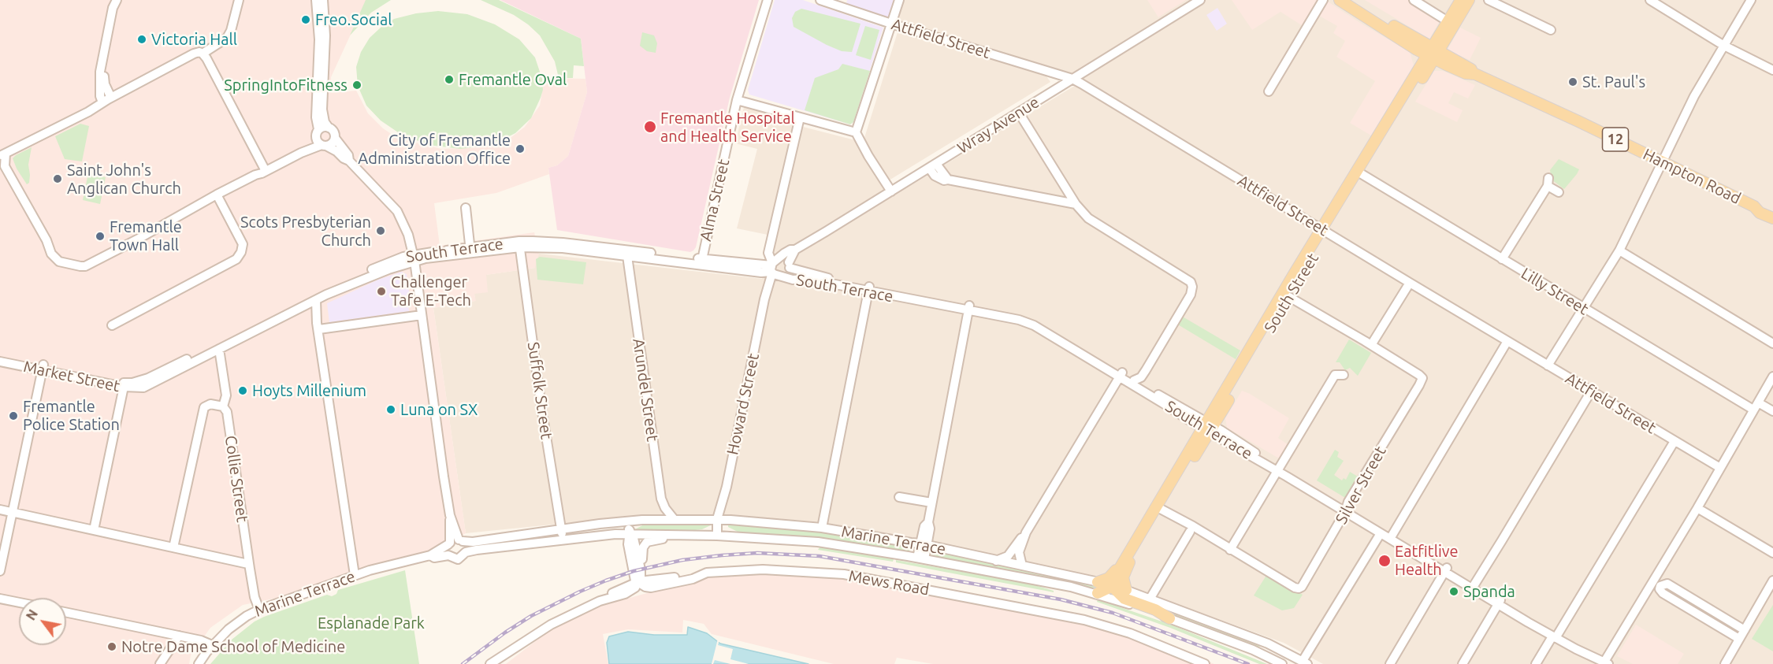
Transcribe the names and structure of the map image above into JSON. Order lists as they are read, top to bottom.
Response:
{
  "streets": {
    "main road": ["12", "Hampton Road", "South Street"],
    "street": [
      "Attfield Street",
      "Wray Avenue",
      "Alma Street",
      "South Terrace",
      "Lilly Street",
      "Market Street",
      "Arundel Street",
      "Suffolk Street",
      "Howard Street",
      "Collie Street",
      "Silver Street",
      "Marine Terrace",
      "Mews Road"
    ]
  },
  "crossings": [
    ["Attfield Street", "Wray Avenue"],
    ["Attfield Street", "South Street"],
    ["Wray Avenue", "South Terrace"],
    ["Wray Avenue", "Howard Street"],
    ["Hampton Road", "South Street"],
    ["Alma Street", "South Terrace"],
    ["South Terrace", "South Street"],
    ["South Terrace", "Market Street"],
    ["South Terrace", "Arundel Street"],
    ["South Terrace", "Suffolk Street"],
    ["South Terrace", "Howard Street"],
    ["South Terrace", "Collie Street"],
    ["South Terrace", "Silver Street"],
    ["Lilly Street", "South Street"],
    ["Arundel Street", "Marine Terrace"],
    ["Suffolk Street", "Marine Terrace"],
    ["Howard Street", "Marine Terrace"],
    ["Collie Street", "Marine Terrace"]
  ],
  "parks": ["Esplanade Park"],
  "places": [
    "Freo.Social",
    "Victoria Hall",
    "Fremantle Oval",
    "St. Paul's",
    "SpringIntoFitness",
    "Fremantle Hospital and Health Service",
    "City of Fremantle Administration Office",
    "Saint John's Anglican Church",
    "Scots Presbyterian Church",
    "Fremantle Town Hall",
    "Challenger Tafe E-Tech",
    "Hoyts Millenium",
    "Luna on SX",
    "Fremantle Police Station",
    "Eatfitlive Health",
    "Spanda",
    "Notre Dame School of Medicine"
  ],
  "north": "top left"
}
